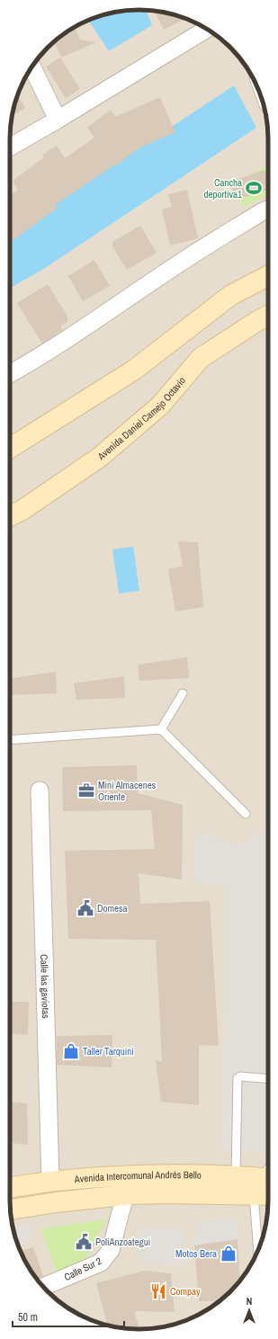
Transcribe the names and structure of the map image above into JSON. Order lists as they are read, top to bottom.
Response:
{
  "streets": {
    "main road": ["Avenida Daniel Camejo Octavio", "Avenida Intercomunal Andrés Bello"],
    "street": ["Calle las gaviotas", "Calle Sur 2"]
  },
  "crossings": [
    ["Calle las gaviotas", "Avenida Intercomunal Andrés Bello"],
    ["Avenida Intercomunal Andrés Bello", "Calle Sur 2"]
  ],
  "places": {
    "sports": ["Cancha deportiva1"],
    "office": ["Mini Almacenes Oriente"],
    "public building": ["Domesa", "PoliAnzoategui"],
    "shop": ["Taller Tarquini", "Motos Bera"],
    "restaurant": ["Compay"]
  },
  "scale_bar": "50 m",
  "north": "top"
}
